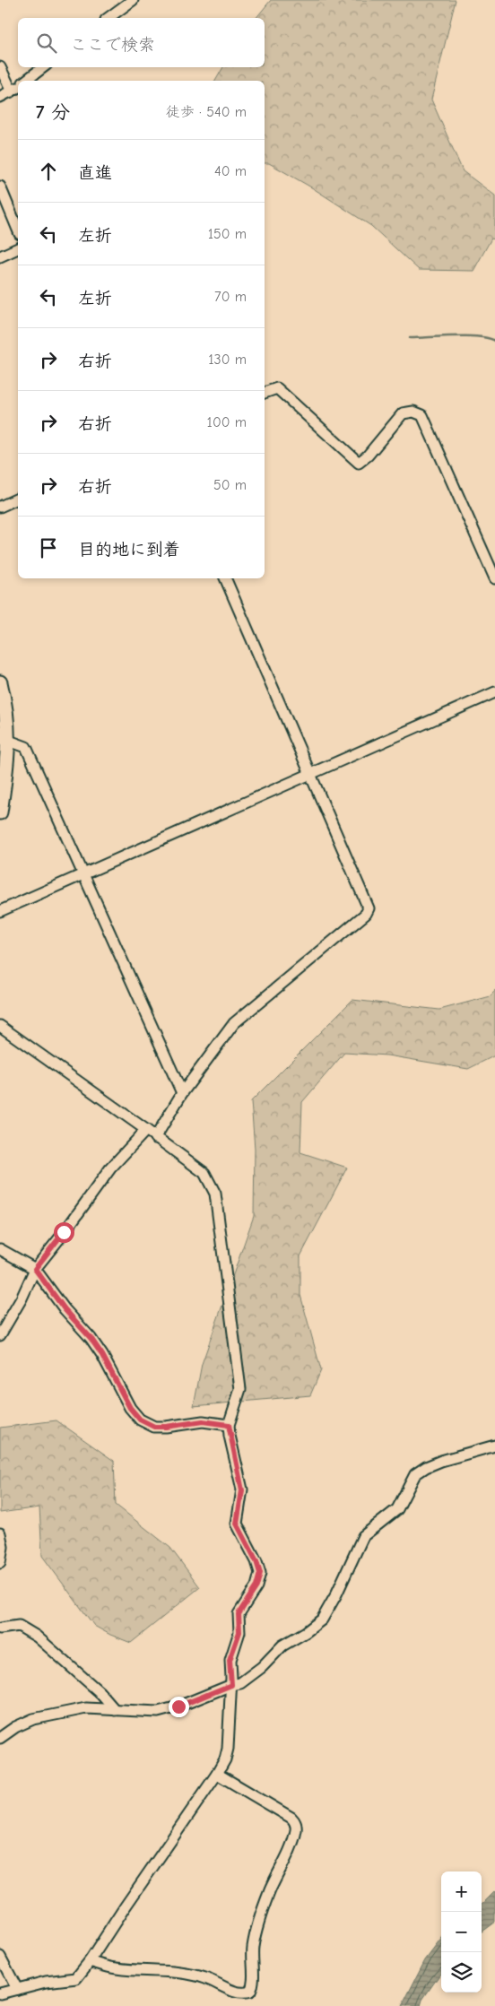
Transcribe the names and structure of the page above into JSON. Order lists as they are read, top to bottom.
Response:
{
  "page": {
    "search": "ここで検索",
    "heading": ["7 分", "徒歩 · 540 m"],
    "list": [
      ["直進", "40 m"],
      ["左折", "150 m"],
      ["左折", "70 m"],
      ["右折", "130 m"],
      ["右折", "100 m"],
      ["右折", "50 m"],
      "目的地に到着"
    ],
    "map_buttons": ["+", "−"]
  }
}
